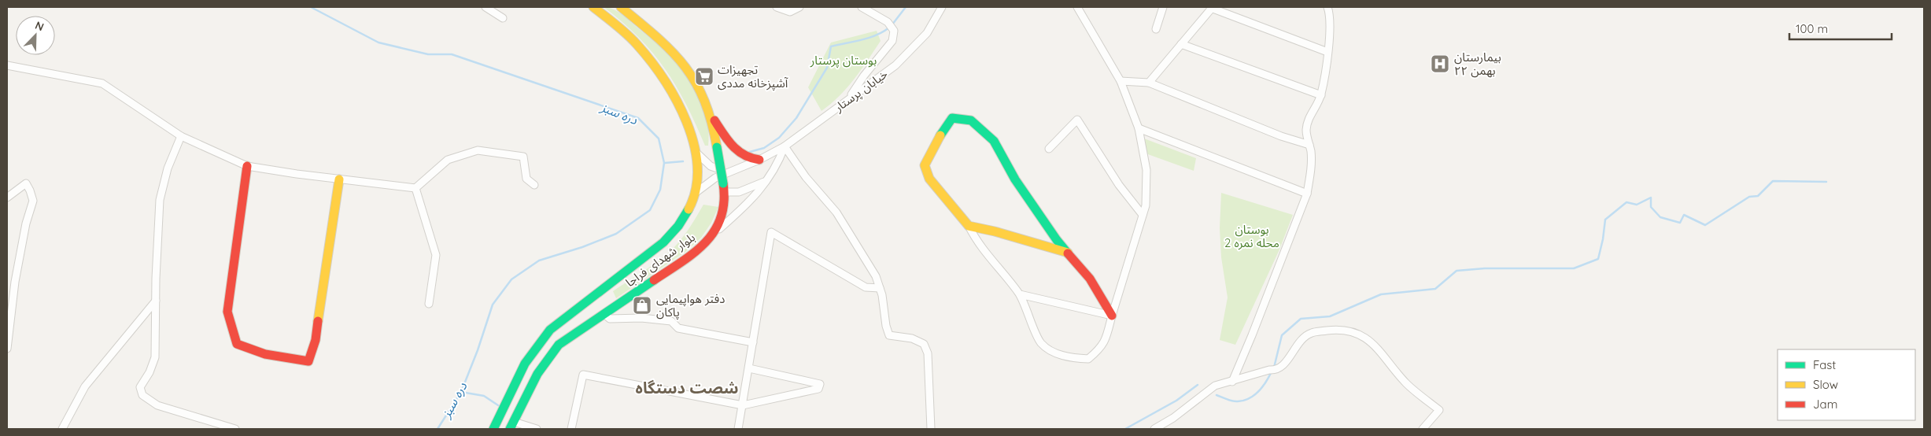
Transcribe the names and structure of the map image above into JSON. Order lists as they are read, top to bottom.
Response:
{
  "streets": {
    "main road": ["بلوار شهدای فراجا"],
    "street": ["خیابان پرستار"]
  },
  "crossings": [
    ["خیابان پرستار", "بلوار شهدای فراجا"]
  ],
  "districts": ["شصت دستگاه"],
  "water": ["دره سبز"],
  "parks": ["بوستان پرستار", "بوستان محله نمره 2"],
  "places": {
    "hospital": ["بیمارستان ۲۲ بهمن"],
    "supermarket": ["تجهیزات آشپزخانه مددی"],
    "shop": ["دفتر هواپیمایی پاکان"]
  },
  "legend": ["Fast", "Slow", "Jam"],
  "scale_bar": "100 m",
  "north": "top right"
}
